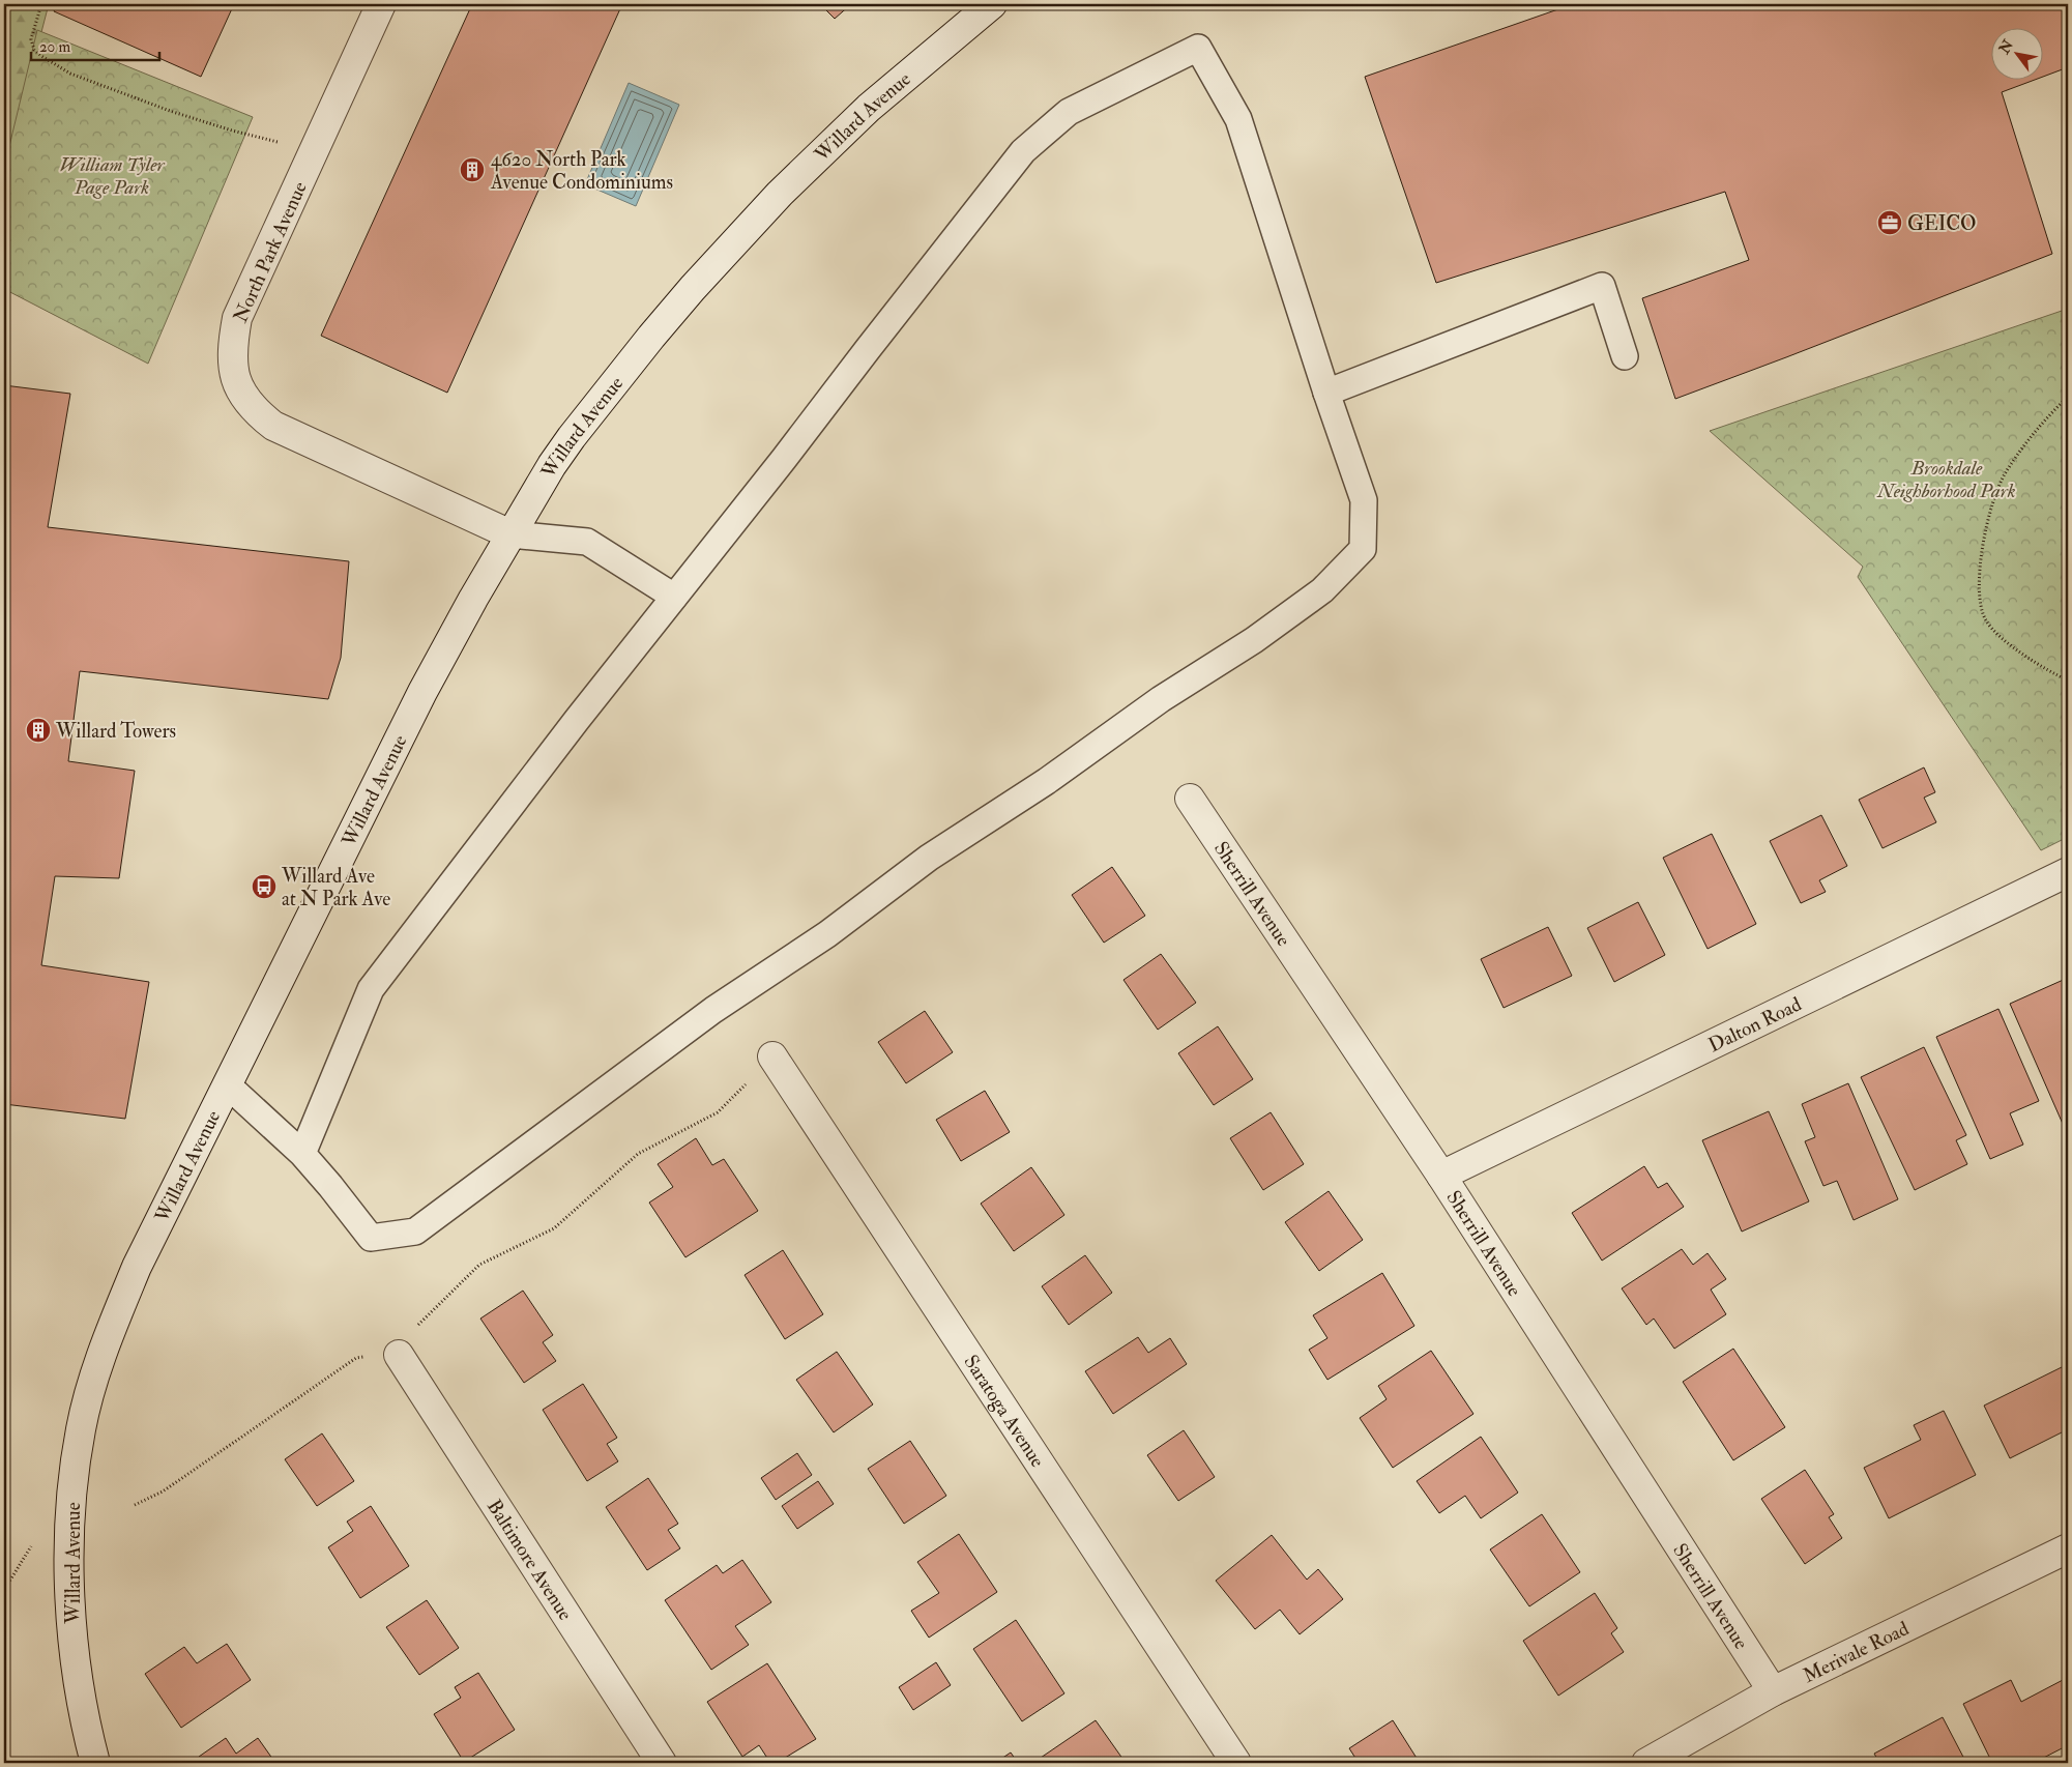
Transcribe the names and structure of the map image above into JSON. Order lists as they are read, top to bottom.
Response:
{
  "streets": {
    "street": [
      "Willard Avenue",
      "North Park Avenue",
      "Sherrill Avenue",
      "Dalton Road",
      "Saratoga Avenue",
      "Baltimore Avenue",
      "Merivale Road"
    ]
  },
  "crossings": [
    ["Willard Avenue", "North Park Avenue"],
    ["Sherrill Avenue", "Dalton Road"],
    ["Sherrill Avenue", "Merivale Road"]
  ],
  "parks": ["William Tyler Page Park", "Brookdale Neighborhood Park"],
  "places": {
    "building": ["4620 North Park Avenue Condominiums", "Willard Towers"],
    "office": ["GEICO"],
    "bus stop": ["Willard Ave at N Park Ave"]
  },
  "scale_bar": "20 m",
  "north": "top left"
}
